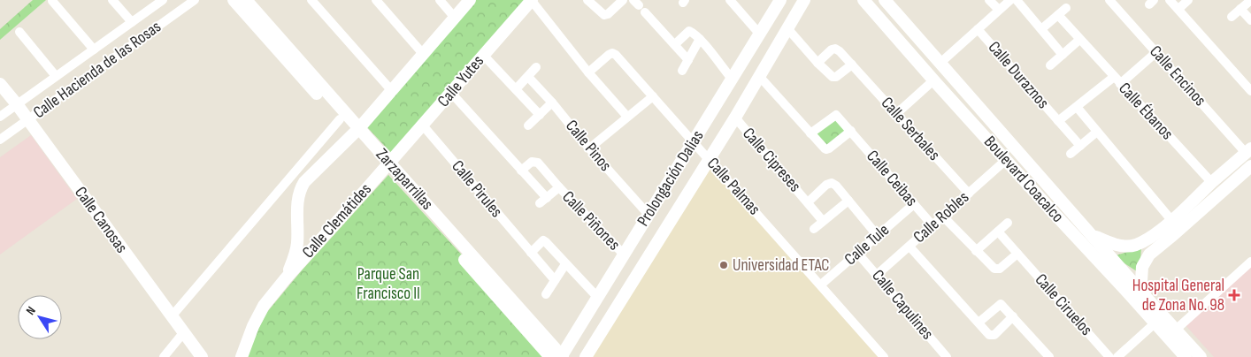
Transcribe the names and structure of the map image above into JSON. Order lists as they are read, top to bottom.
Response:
{
  "streets": {
    "main road": [
      "Calle Yutes",
      "Prolongación Dalias",
      "Zarzaparrillas",
      "Boulevard Coacalco",
      "Calle Canosas",
      "Calle Clemátides"
    ],
    "street": [
      "Calle Hacienda de las Rosas",
      "Calle Duraznos",
      "Calle Encinos",
      "Calle Ébanos",
      "Calle Serbales",
      "Calle Pinos",
      "Calle Cipreses",
      "Calle Ceibas",
      "Calle Palmas",
      "Calle Pirules",
      "Calle Robles",
      "Calle Piñones",
      "Calle Tule",
      "Calle Capulines",
      "Calle Ciruelos"
    ]
  },
  "crossings": [
    ["Calle Hacienda de las Rosas", "Calle Canosas"],
    ["Calle Yutes", "Zarzaparrillas"],
    ["Calle Yutes", "Calle Pirules"],
    ["Calle Yutes", "Calle Clemátides"],
    ["Calle Yutes", "Calle Piñones"],
    ["Calle Serbales", "Calle Robles"],
    ["Calle Pinos", "Prolongación Dalias"],
    ["Calle Cipreses", "Prolongación Dalias"],
    ["Calle Cipreses", "Calle Tule"],
    ["Prolongación Dalias", "Zarzaparrillas"],
    ["Prolongación Dalias", "Calle Palmas"],
    ["Prolongación Dalias", "Calle Piñones"],
    ["Calle Ceibas", "Calle Robles"],
    ["Calle Ceibas", "Calle Tule"],
    ["Zarzaparrillas", "Calle Clemátides"],
    ["Boulevard Coacalco", "Calle Robles"],
    ["Calle Palmas", "Calle Tule"],
    ["Calle Robles", "Calle Capulines"],
    ["Calle Tule", "Calle Capulines"]
  ],
  "parks": ["Parque San Francisco II"],
  "places": {
    "other": ["Universidad ETAC"],
    "health": ["Hospital General de Zona No. 98"]
  },
  "north": "top left"
}
